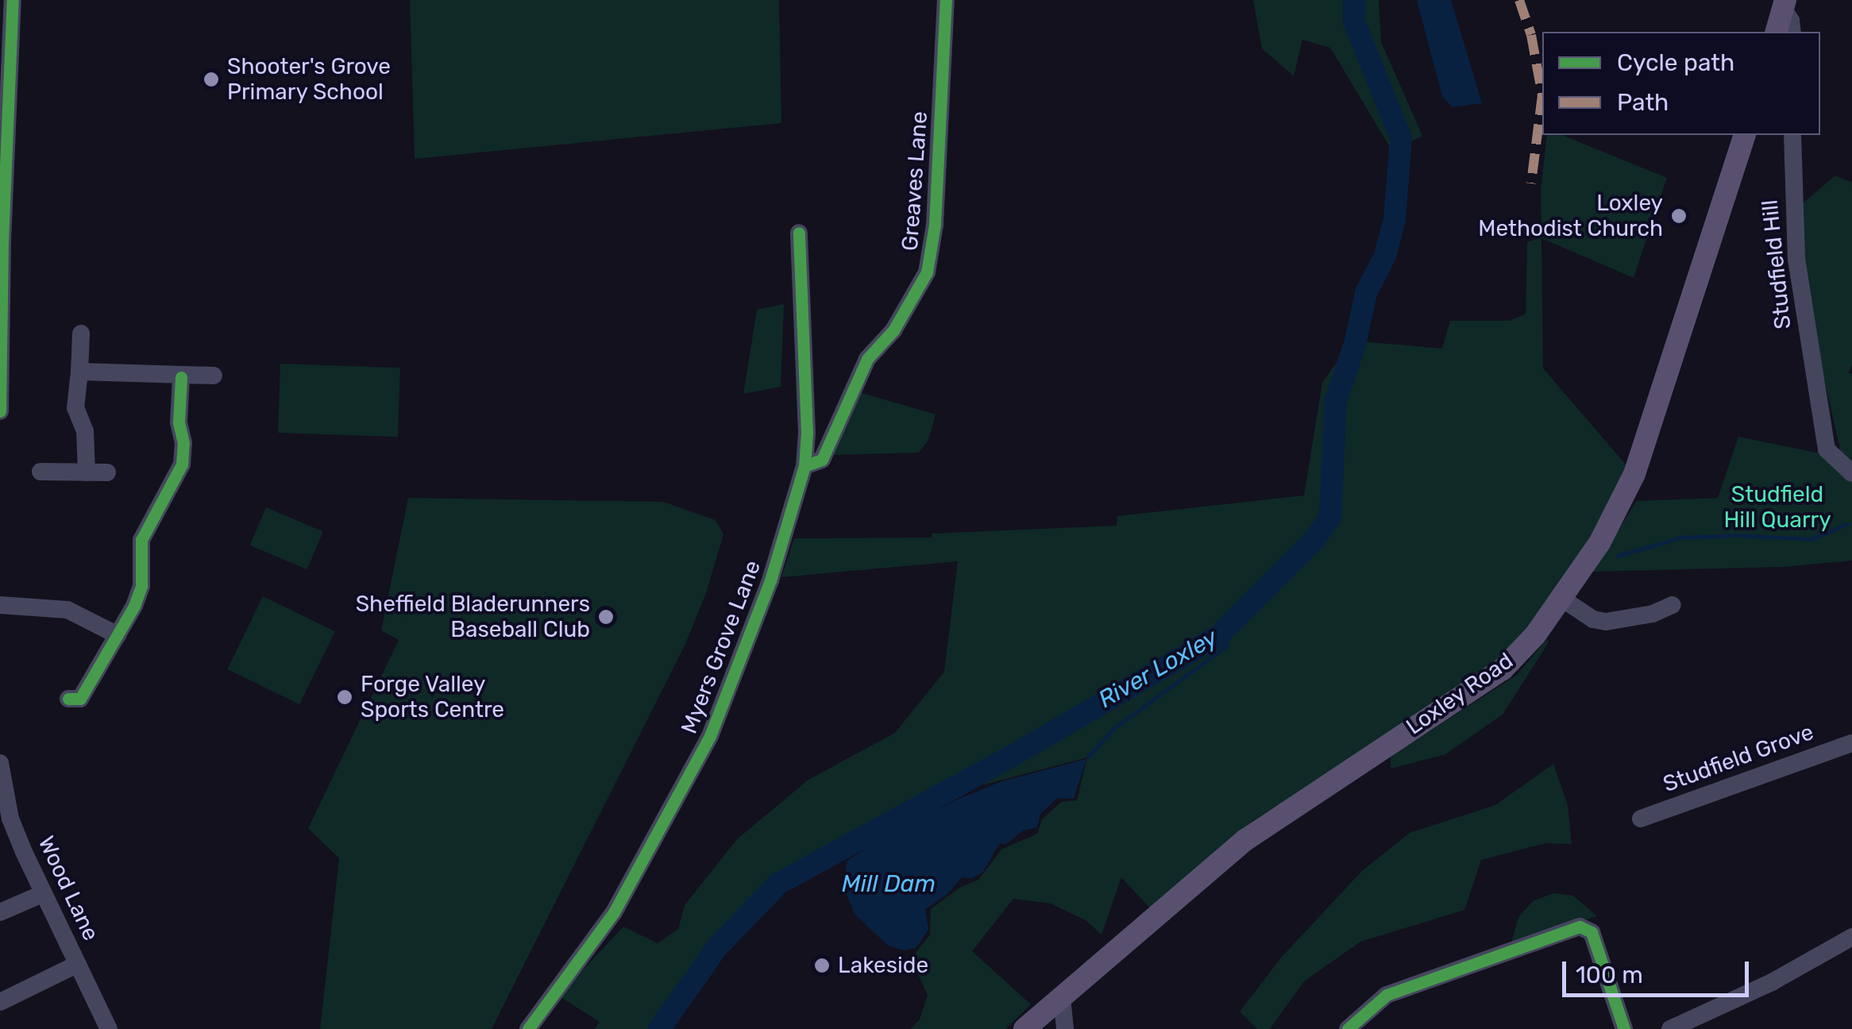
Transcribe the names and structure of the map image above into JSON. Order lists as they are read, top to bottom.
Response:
{
  "streets": {
    "main road": ["Loxley Road"],
    "street": [
      "Greaves Lane",
      "Studfield Hill",
      "Myers Grove Lane",
      "Studfield Grove",
      "Wood Lane"
    ]
  },
  "crossings": [
    ["Greaves Lane", "Myers Grove Lane"]
  ],
  "water": ["River Loxley", "Mill Dam"],
  "parks": ["Studfield Hill Quarry"],
  "places": [
    "Shooter's Grove Primary School",
    "Loxley Methodist Church",
    "Sheffield Bladerunners Baseball Club",
    "Forge Valley Sports Centre",
    "Lakeside"
  ],
  "legend": ["Cycle path", "Path"],
  "scale_bar": "100 m"
}
